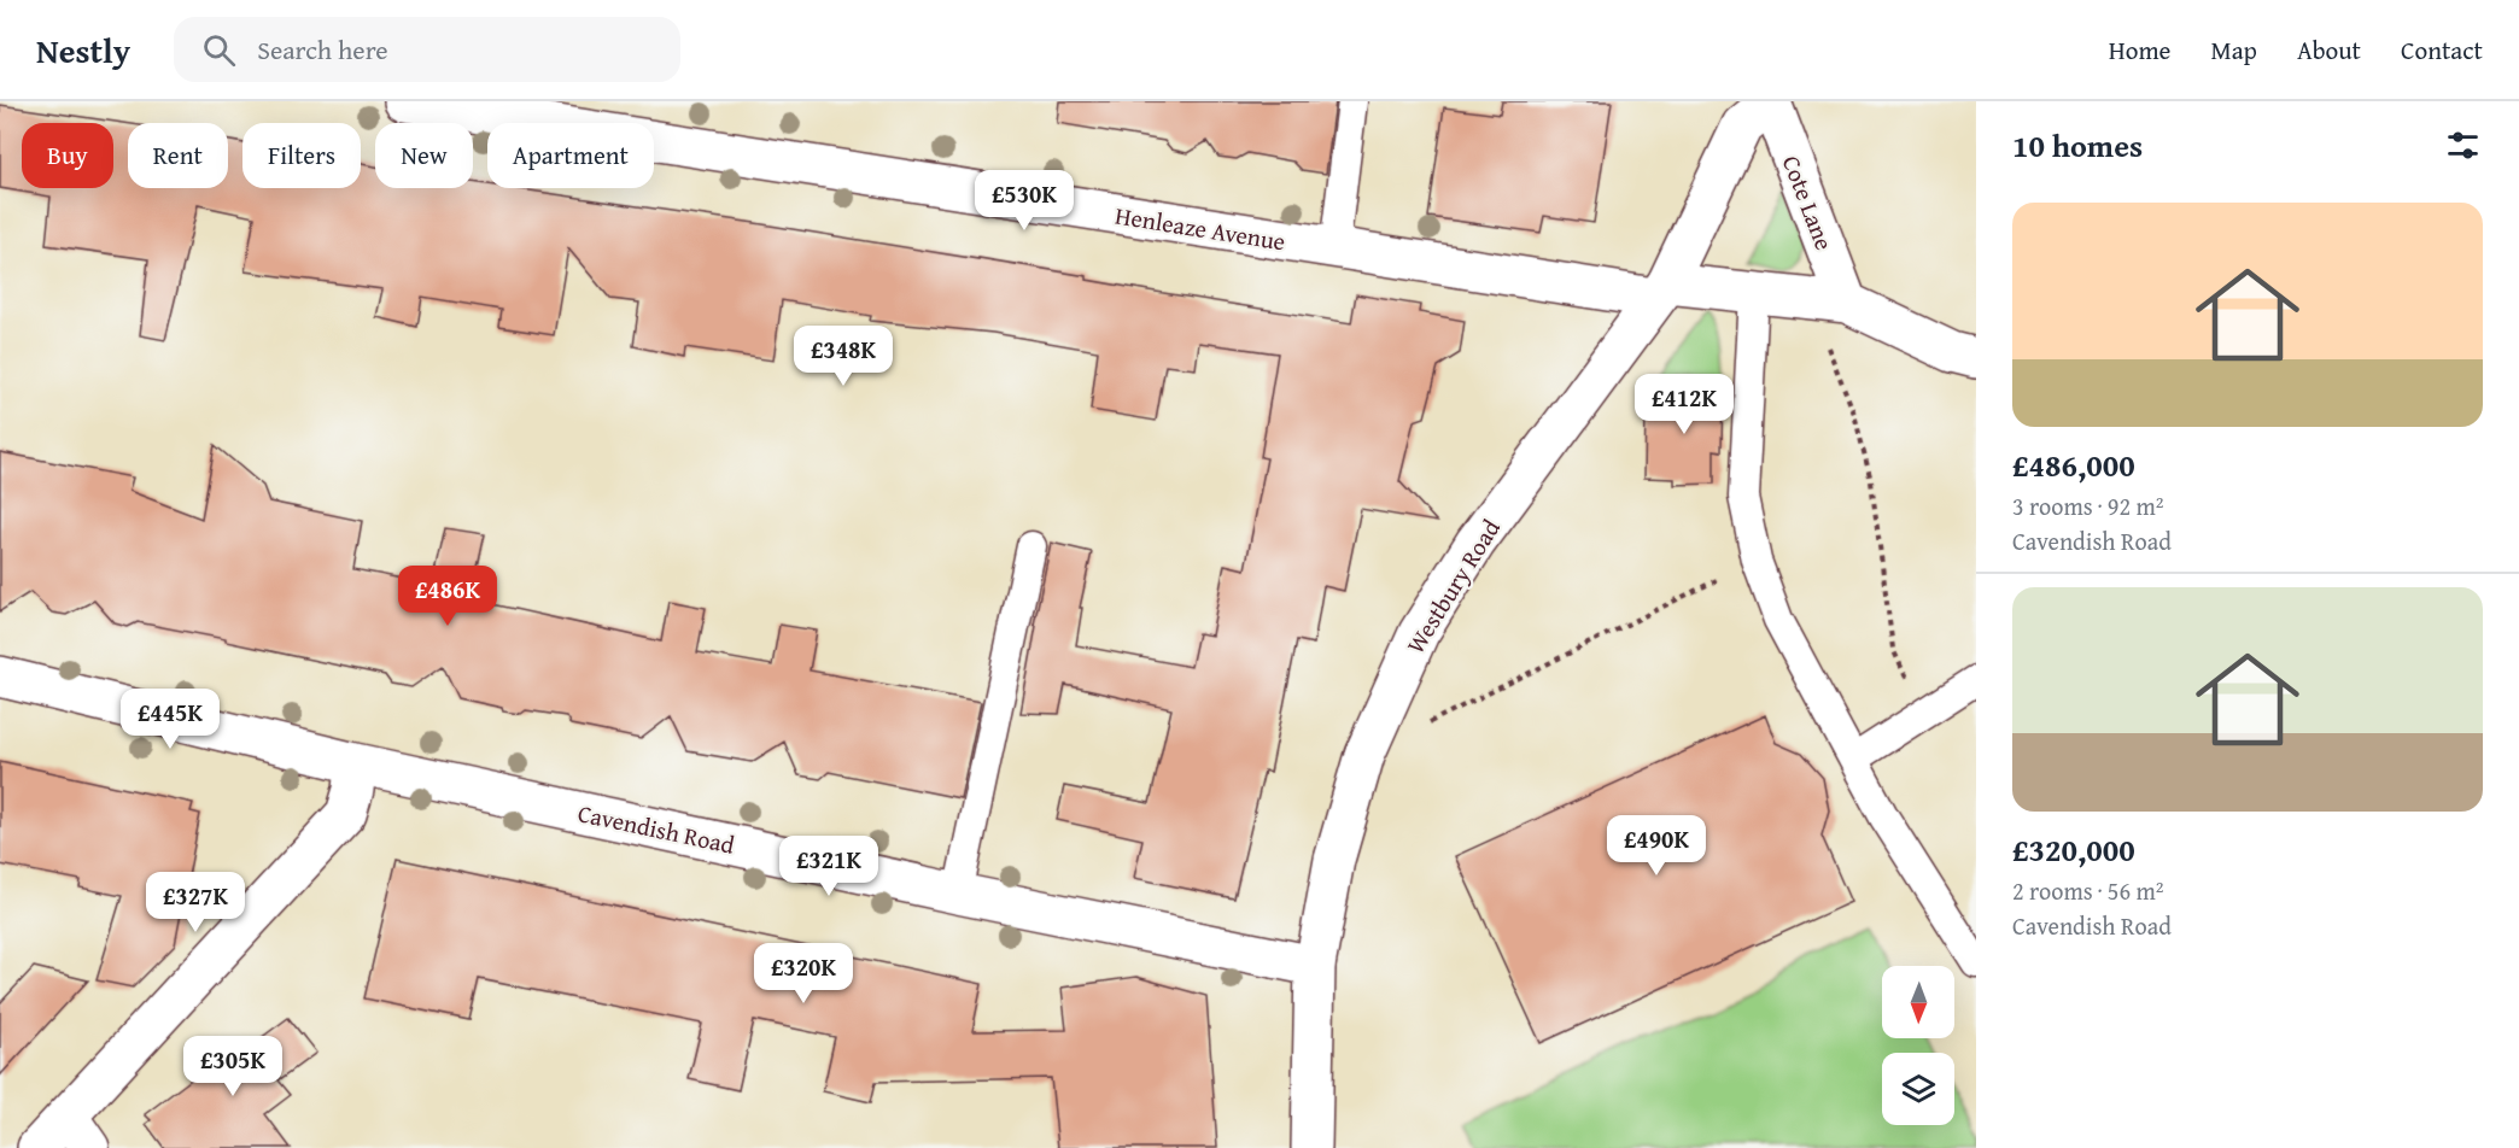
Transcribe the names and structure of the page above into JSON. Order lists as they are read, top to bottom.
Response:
{
  "streets": {
    "street": [
      "Cote Lane",
      "Henleaze Avenue",
      "Westbury Road",
      "Cavendish Road"
    ]
  },
  "crossings": [
    ["Cote Lane", "Westbury Road"],
    ["Henleaze Avenue", "Westbury Road"],
    ["Westbury Road", "Cavendish Road"]
  ],
  "north": "bottom",
  "page": {
    "header": "Nestly",
    "search": "Search here",
    "nav": [
      "Home",
      "Map",
      "About",
      "Contact"
    ],
    "heading": "10 homes",
    "chip": [
      "Buy",
      "Rent",
      "Filters",
      "New",
      "Apartment"
    ],
    "price": [
      "£530K",
      "£348K",
      "£412K",
      "£486K",
      "£445K",
      "£490K",
      "£321K",
      "£327K",
      "£320K",
      "£305K"
    ],
    "list": [
      {
        "name": "£486,000",
        "note": "3 rooms · 92 m² · Cavendish Road"
      },
      {
        "name": "£320,000",
        "note": "2 rooms · 56 m² · Cavendish Road"
      }
    ]
  }
}
